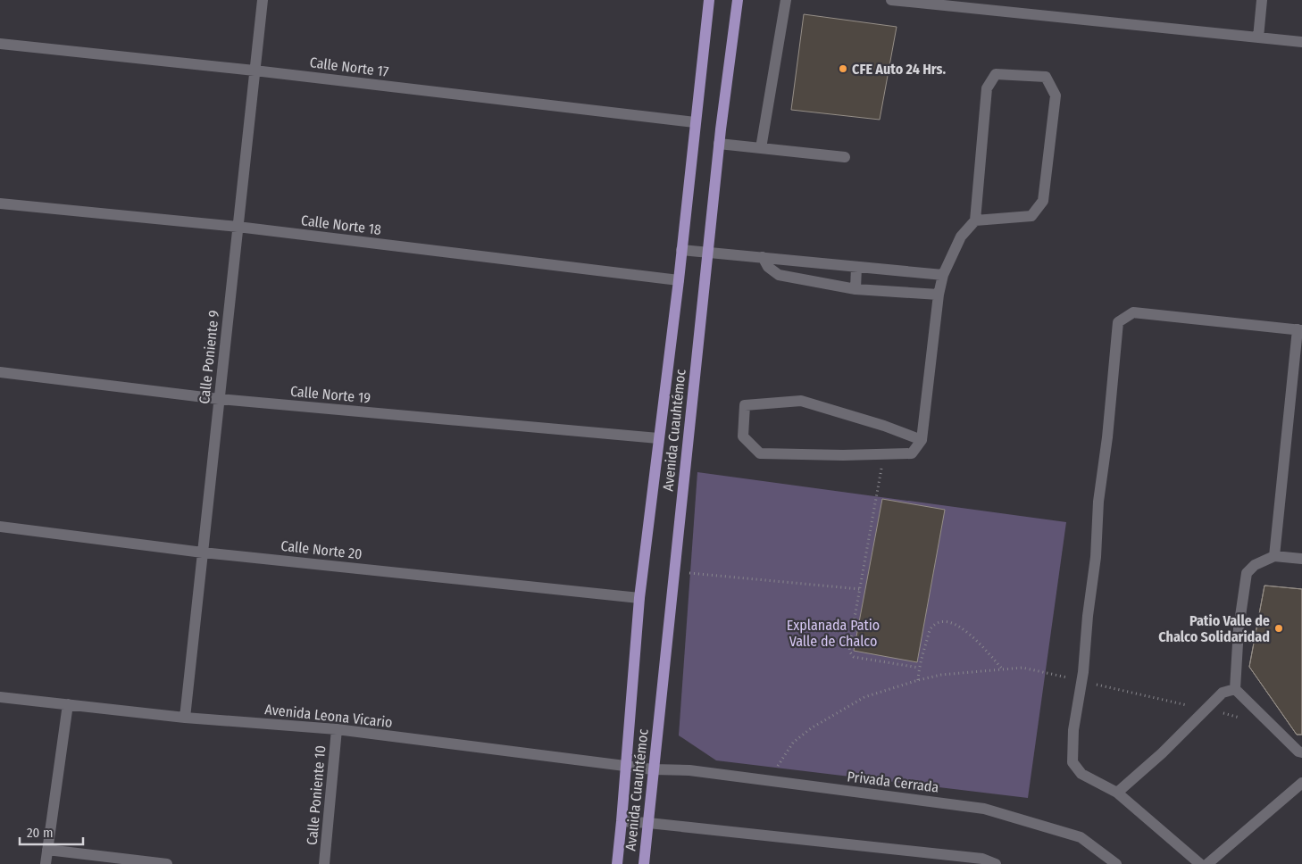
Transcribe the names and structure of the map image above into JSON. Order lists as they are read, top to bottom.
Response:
{
  "streets": {
    "main road": ["Avenida Cuauhtémoc"],
    "street": [
      "Calle Norte 17",
      "Calle Norte 18",
      "Calle Poniente 9",
      "Calle Norte 19",
      "Calle Norte 20",
      "Avenida Leona Vicario",
      "Privada Cerrada",
      "Calle Poniente 10"
    ]
  },
  "crossings": [
    ["Calle Norte 17", "Calle Poniente 9"],
    ["Calle Norte 17", "Avenida Cuauhtémoc"],
    ["Calle Norte 18", "Calle Poniente 9"],
    ["Calle Norte 18", "Avenida Cuauhtémoc"],
    ["Calle Poniente 9", "Calle Norte 19"],
    ["Calle Poniente 9", "Calle Norte 20"],
    ["Calle Poniente 9", "Avenida Leona Vicario"],
    ["Calle Norte 19", "Avenida Cuauhtémoc"],
    ["Avenida Cuauhtémoc", "Calle Norte 20"],
    ["Avenida Cuauhtémoc", "Avenida Leona Vicario"],
    ["Avenida Cuauhtémoc", "Privada Cerrada"],
    ["Avenida Leona Vicario", "Privada Cerrada"],
    ["Avenida Leona Vicario", "Calle Poniente 10"]
  ],
  "parks": ["Explanada Patio Valle de Chalco"],
  "places": ["CFE Auto 24 Hrs.", "Patio Valle de Chalco Solidaridad"],
  "scale_bar": "20 m"
}
